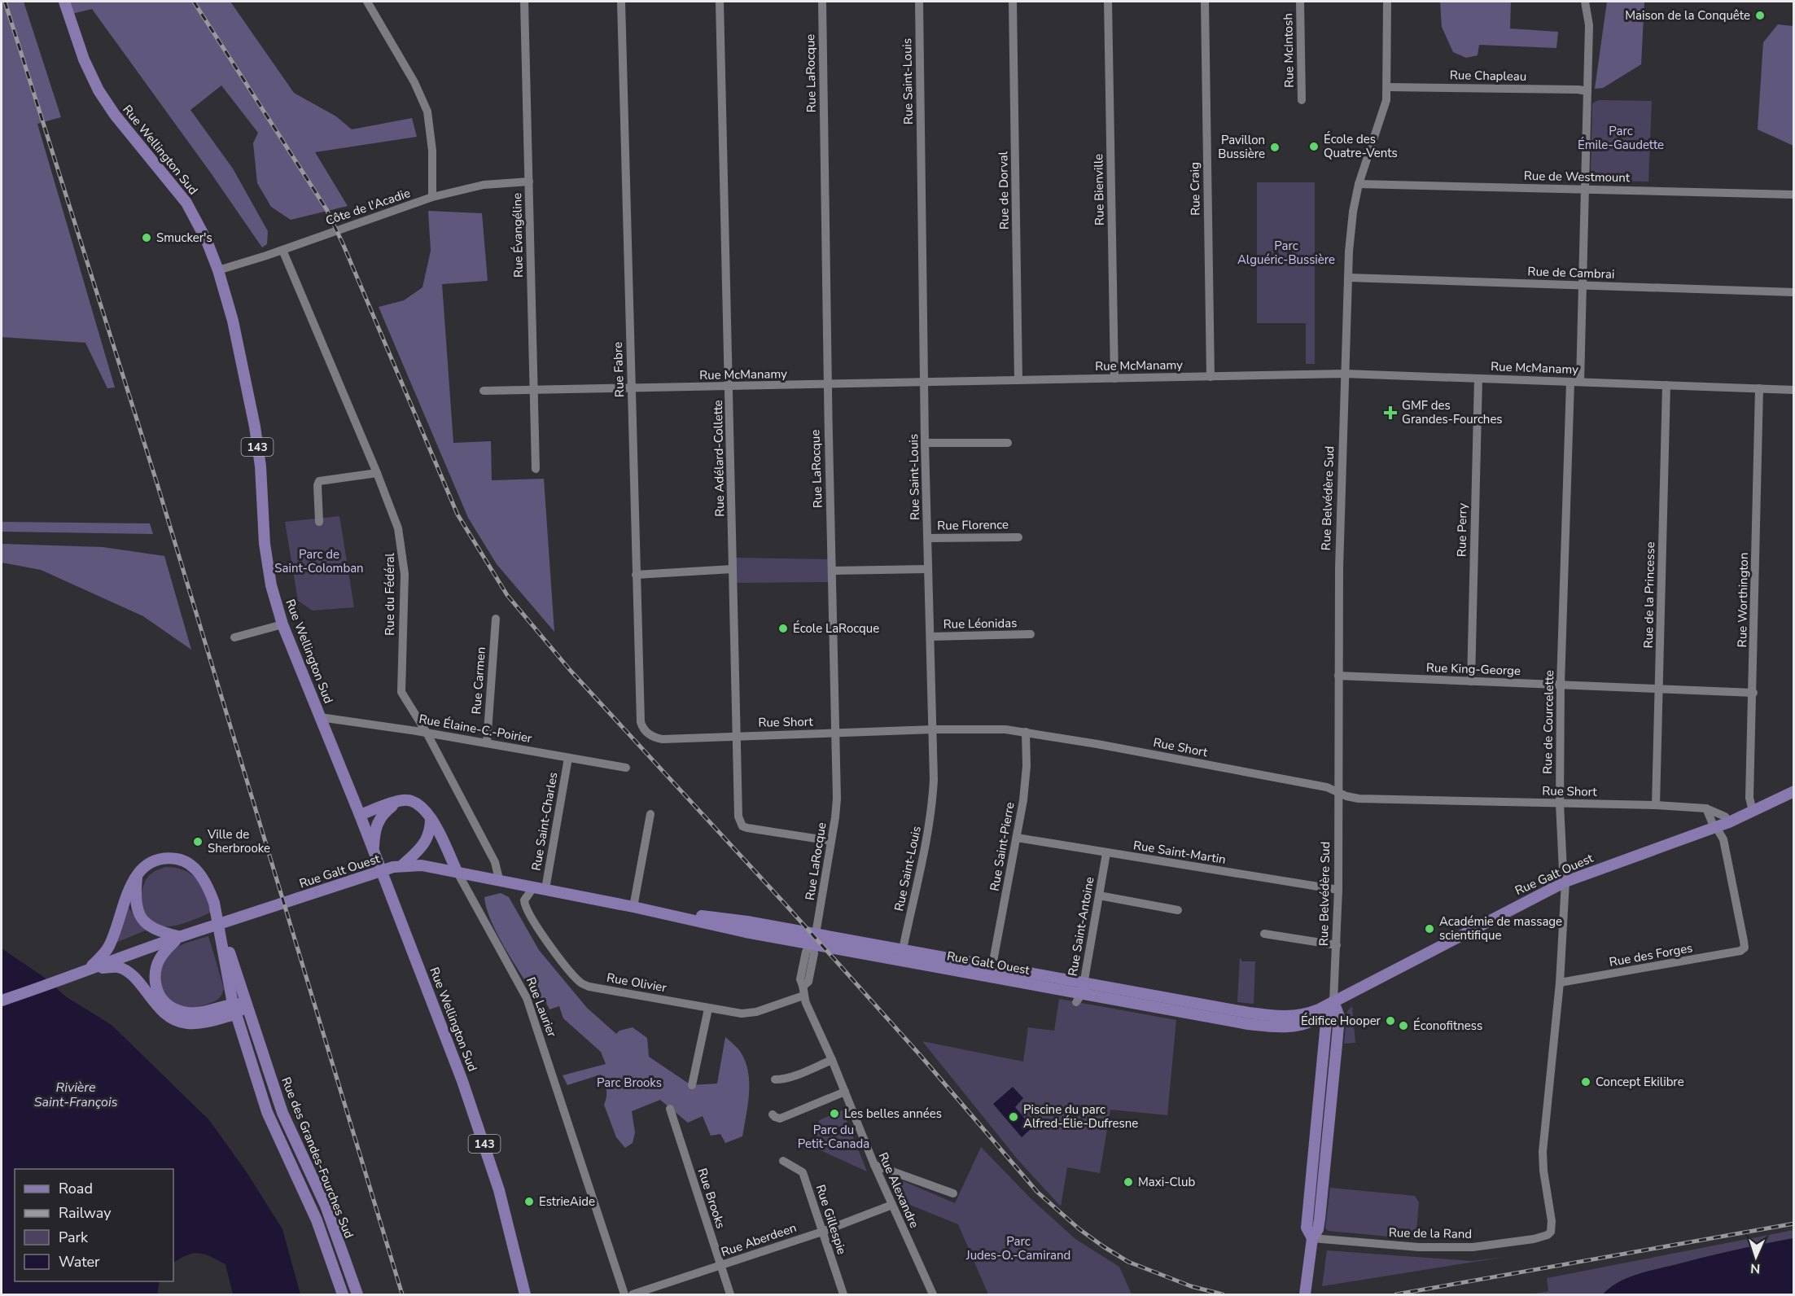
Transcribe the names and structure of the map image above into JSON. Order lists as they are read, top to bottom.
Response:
{
  "streets": {
    "main road": [
      "Rue Wellington Sud",
      "143",
      "Rue Belvédère Sud",
      "Rue Galt Ouest",
      "Rue Laurier",
      "Rue des Grandes-Fourches Sud"
    ],
    "street": [
      "Rue McIntosh",
      "Rue LaRocque",
      "Rue Chapleau",
      "Rue Saint-Louis",
      "Rue de Westmount",
      "Rue Craig",
      "Rue Bienville",
      "Rue de Dorval",
      "Côte de l'Acadie",
      "Rue Évangéline",
      "Rue de Cambrai",
      "Rue McManamy",
      "Rue Fabre",
      "Rue Adélard-Collette",
      "Rue Florence",
      "Rue Perry",
      "Rue du Fédéral",
      "Rue de la Princesse",
      "Rue Worthington",
      "Rue Léonidas",
      "Rue King-George",
      "Rue Carmen",
      "Rue Short",
      "Rue de Courcelette",
      "Rue Élaine-C.-Poirier",
      "Rue Saint-Charles",
      "Rue Saint-Pierre",
      "Rue Saint-Martin",
      "Rue Saint-Antoine",
      "Rue des Forges",
      "Rue Olivier",
      "Rue Alexandre",
      "Rue Brooks",
      "Rue Gillespie",
      "Rue de la Rand",
      "Rue Aberdeen"
    ]
  },
  "crossings": [
    ["Rue LaRocque", "Rue McManamy"],
    ["Rue LaRocque", "Rue Adélard-Collette"],
    ["Rue LaRocque", "Rue Short"],
    ["Rue LaRocque", "Rue Galt Ouest"],
    ["Rue LaRocque", "Rue Alexandre"],
    ["Rue Chapleau", "Rue Belvédère Sud"],
    ["Rue Saint-Louis", "Rue McManamy"],
    ["Rue Saint-Louis", "Rue Florence"],
    ["Rue Saint-Louis", "Rue Léonidas"],
    ["Rue Saint-Louis", "Rue Short"],
    ["Rue Saint-Louis", "Rue Galt Ouest"],
    ["Rue Wellington Sud", "Côte de l'Acadie"],
    ["Rue Wellington Sud", "Rue Élaine-C.-Poirier"],
    ["Rue de Westmount", "Rue Belvédère Sud"],
    ["Rue Craig", "Rue McManamy"],
    ["Rue Bienville", "Rue McManamy"],
    ["Rue de Dorval", "Rue McManamy"],
    ["Côte de l'Acadie", "Rue Évangéline"],
    ["Côte de l'Acadie", "Rue du Fédéral"],
    ["Rue Évangéline", "Rue McManamy"],
    ["Rue de Cambrai", "Rue Belvédère Sud"],
    ["Rue McManamy", "Rue Fabre"],
    ["Rue McManamy", "Rue Adélard-Collette"],
    ["Rue McManamy", "Rue Belvédère Sud"],
    ["Rue McManamy", "Rue Perry"],
    ["Rue McManamy", "Rue de la Princesse"],
    ["Rue McManamy", "Rue Worthington"],
    ["Rue McManamy", "Rue de Courcelette"],
    ["Rue Fabre", "Rue Short"],
    ["Rue Adélard-Collette", "Rue Short"],
    ["Rue Belvédère Sud", "Rue King-George"],
    ["Rue Belvédère Sud", "Rue Short"],
    ["Rue Belvédère Sud", "Rue Saint-Martin"],
    ["Rue Belvédère Sud", "Rue Galt Ouest"],
    ["Rue Belvédère Sud", "Rue de la Rand"],
    ["Rue Perry", "Rue King-George"],
    ["Rue du Fédéral", "Rue Élaine-C.-Poirier"],
    ["Rue du Fédéral", "Rue Galt Ouest"],
    ["Rue de la Princesse", "Rue King-George"],
    ["Rue de la Princesse", "Rue Short"],
    ["Rue Worthington", "Rue King-George"],
    ["Rue Worthington", "Rue Galt Ouest"],
    ["Rue King-George", "Rue de Courcelette"],
    ["Rue Carmen", "Rue Élaine-C.-Poirier"],
    ["Rue Short", "Rue de Courcelette"],
    ["Rue Short", "Rue Saint-Pierre"],
    ["Rue Short", "Rue Galt Ouest"],
    ["Rue de Courcelette", "Rue Galt Ouest"],
    ["Rue de Courcelette", "Rue des Forges"],
    ["Rue de Courcelette", "Rue de la Rand"],
    ["Rue Élaine-C.-Poirier", "Rue Saint-Charles"],
    ["Rue Saint-Charles", "Rue Galt Ouest"],
    ["Rue Saint-Pierre", "Rue Saint-Martin"],
    ["Rue Saint-Pierre", "Rue Galt Ouest"],
    ["Rue Saint-Martin", "Rue Saint-Antoine"],
    ["Rue Galt Ouest", "Rue Saint-Antoine"],
    ["Rue Galt Ouest", "Rue des Forges"],
    ["Rue Galt Ouest", "Rue Olivier"],
    ["Rue Galt Ouest", "Rue Laurier"],
    ["Rue Galt Ouest", "Rue Alexandre"],
    ["Rue Olivier", "Rue Alexandre"],
    ["Rue Alexandre", "Rue Aberdeen"],
    ["Rue Brooks", "Rue Aberdeen"],
    ["Rue Gillespie", "Rue Aberdeen"]
  ],
  "water": ["Rivière Saint-François"],
  "parks": [
    "Parc Émile-Gaudette",
    "Parc Alguéric-Bussière",
    "Parc de Saint-Colomban",
    "Parc Brooks",
    "Parc du Petit-Canada",
    "Parc Judes-O.-Camirand"
  ],
  "places": {
    "other": [
      "Maison de la Conquête",
      "École des Quatre-Vents",
      "Pavillon Bussière",
      "Smucker's",
      "École LaRocque",
      "Ville de Sherbrooke",
      "Académie de massage scientifique",
      "Édifice Hooper",
      "Éconofitness",
      "Concept Ekilibre",
      "Les belles années",
      "Piscine du parc Alfred-Élie-Dufresne",
      "Maxi-Club",
      "EstrieAide"
    ],
    "health": ["GMF des Grandes-Fourches"]
  },
  "legend": [
    "Road",
    "Railway",
    "Park",
    "Water"
  ],
  "north": "bottom"
}
